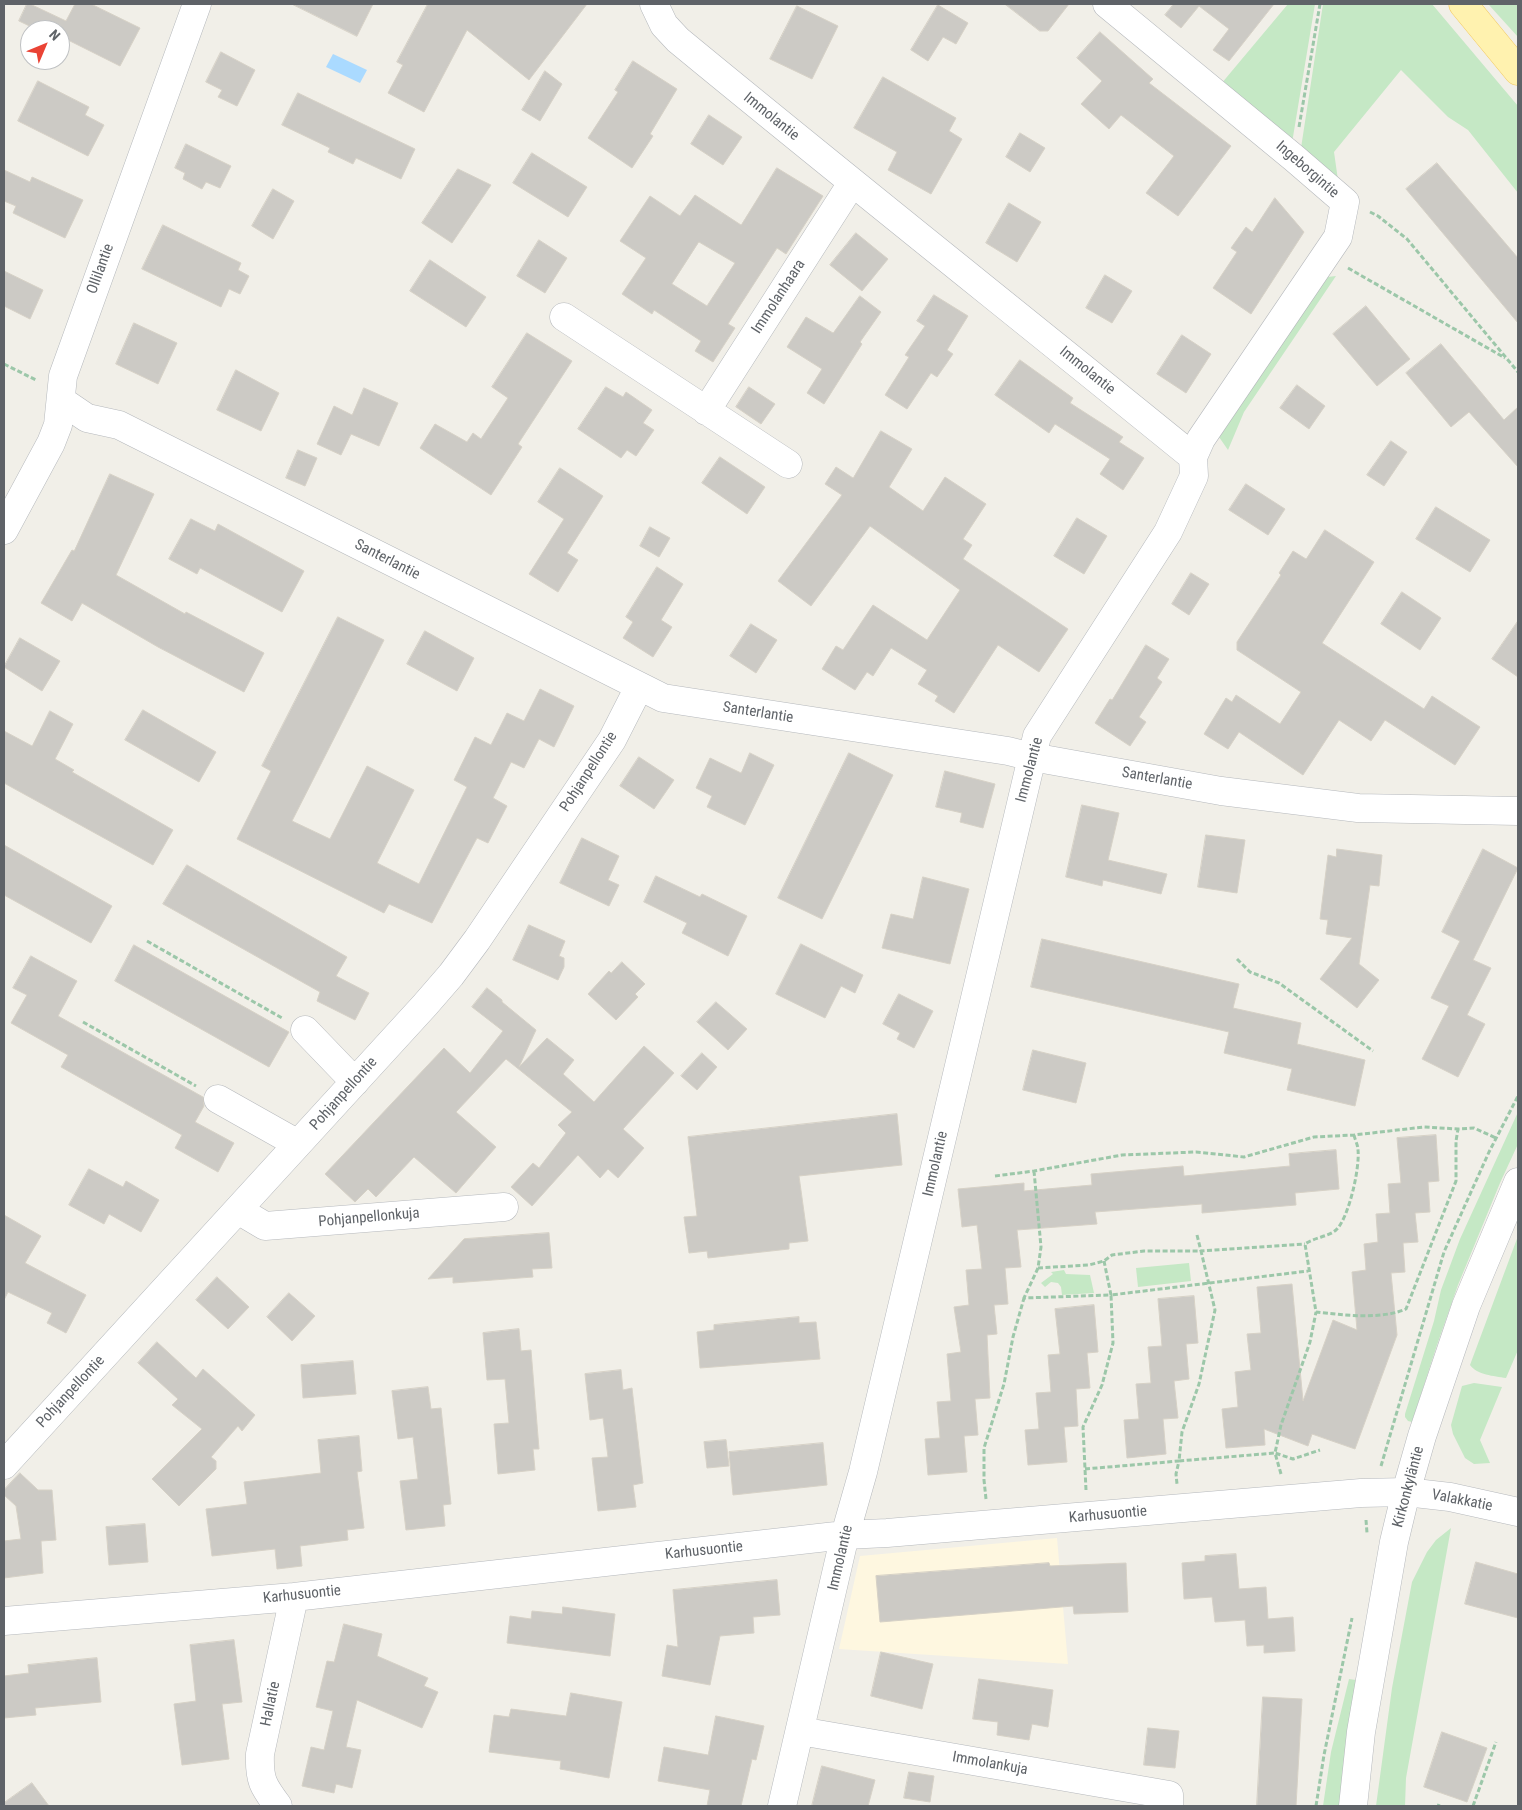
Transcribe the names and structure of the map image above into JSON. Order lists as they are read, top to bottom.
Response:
{
  "streets": {
    "street": [
      "Immolantie",
      "Ingeborgintie",
      "Ollilantie",
      "Immolanhaara",
      "Santerlantie",
      "Pohjanpellontie",
      "Pohjanpellonkuja",
      "Kirkonkyläntie",
      "Valakkatie",
      "Karhusuontie",
      "Hallatie",
      "Immolankuja"
    ]
  },
  "crossings": [
    ["Immolantie", "Ingeborgintie"],
    ["Immolantie", "Immolanhaara"],
    ["Immolantie", "Santerlantie"],
    ["Immolantie", "Karhusuontie"],
    ["Immolantie", "Immolankuja"],
    ["Ollilantie", "Santerlantie"],
    ["Santerlantie", "Pohjanpellontie"],
    ["Pohjanpellontie", "Pohjanpellonkuja"],
    ["Kirkonkyläntie", "Valakkatie"],
    ["Kirkonkyläntie", "Karhusuontie"],
    ["Valakkatie", "Karhusuontie"],
    ["Karhusuontie", "Hallatie"]
  ],
  "north": "top right"
}
